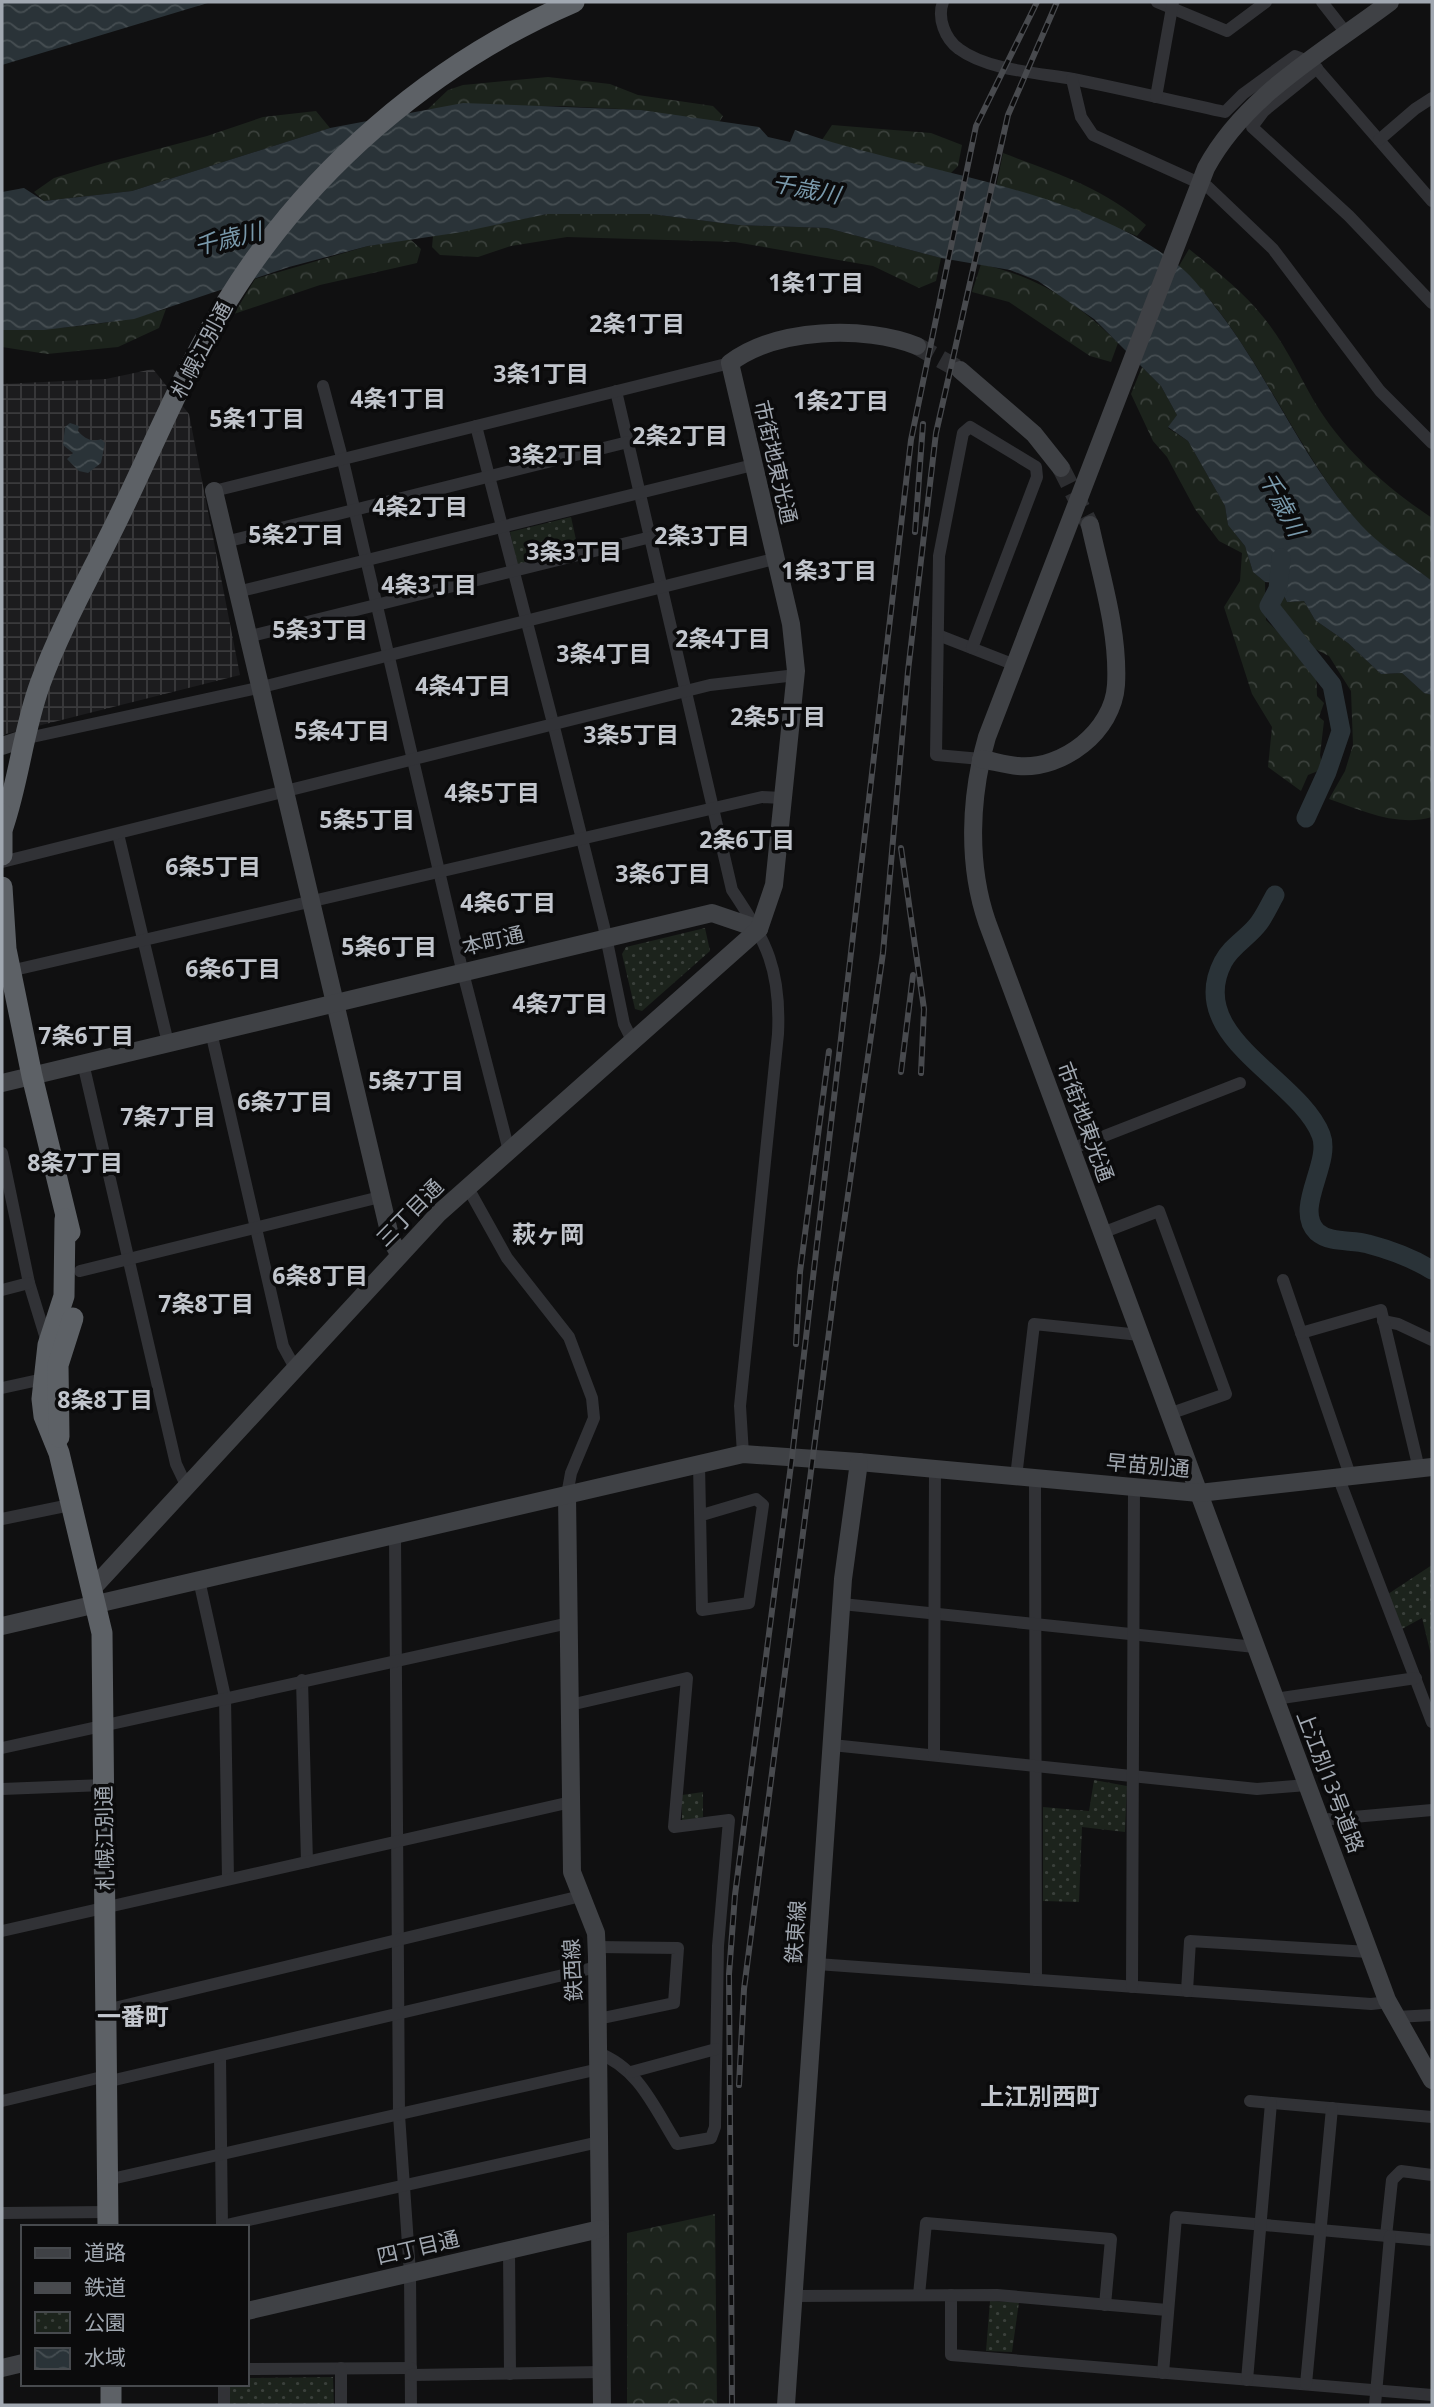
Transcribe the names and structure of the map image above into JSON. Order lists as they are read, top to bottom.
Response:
{
  "streets": {
    "highway": ["札幌江別通"],
    "street": [
      "市街地東光通",
      "本町通",
      "三丁目通",
      "早苗別通",
      "上江別13号道路",
      "鉄東線",
      "鉄西線",
      "四丁目通"
    ]
  },
  "crossings": [
    ["札幌江別通", "本町通"],
    ["札幌江別通", "三丁目通"],
    ["札幌江別通", "早苗別通"],
    ["市街地東光通", "本町通"],
    ["市街地東光通", "三丁目通"],
    ["市街地東光通", "早苗別通"],
    ["市街地東光通", "上江別13号道路"],
    ["本町通", "三丁目通"],
    ["三丁目通", "早苗別通"],
    ["早苗別通", "上江別13号道路"],
    ["早苗別通", "鉄東線"],
    ["早苗別通", "鉄西線"],
    ["鉄西線", "四丁目通"]
  ],
  "districts": [
    "1条1丁目",
    "2条1丁目",
    "3条1丁目",
    "4条1丁目",
    "1条2丁目",
    "5条1丁目",
    "2条2丁目",
    "3条2丁目",
    "4条2丁目",
    "5条2丁目",
    "2条3丁目",
    "3条3丁目",
    "1条3丁目",
    "4条3丁目",
    "5条3丁目",
    "2条4丁目",
    "3条4丁目",
    "4条4丁目",
    "2条5丁目",
    "5条4丁目",
    "3条5丁目",
    "4条5丁目",
    "5条5丁目",
    "2条6丁目",
    "6条5丁目",
    "3条6丁目",
    "4条6丁目",
    "5条6丁目",
    "6条6丁目",
    "4条7丁目",
    "7条6丁目",
    "5条7丁目",
    "6条7丁目",
    "7条7丁目",
    "8条7丁目",
    "萩ヶ岡",
    "6条8丁目",
    "7条8丁目",
    "8条8丁目",
    "一番町",
    "上江別西町"
  ],
  "water": ["千歳川"],
  "legend": [
    "道路",
    "鉄道",
    "公園",
    "水域"
  ]
}
